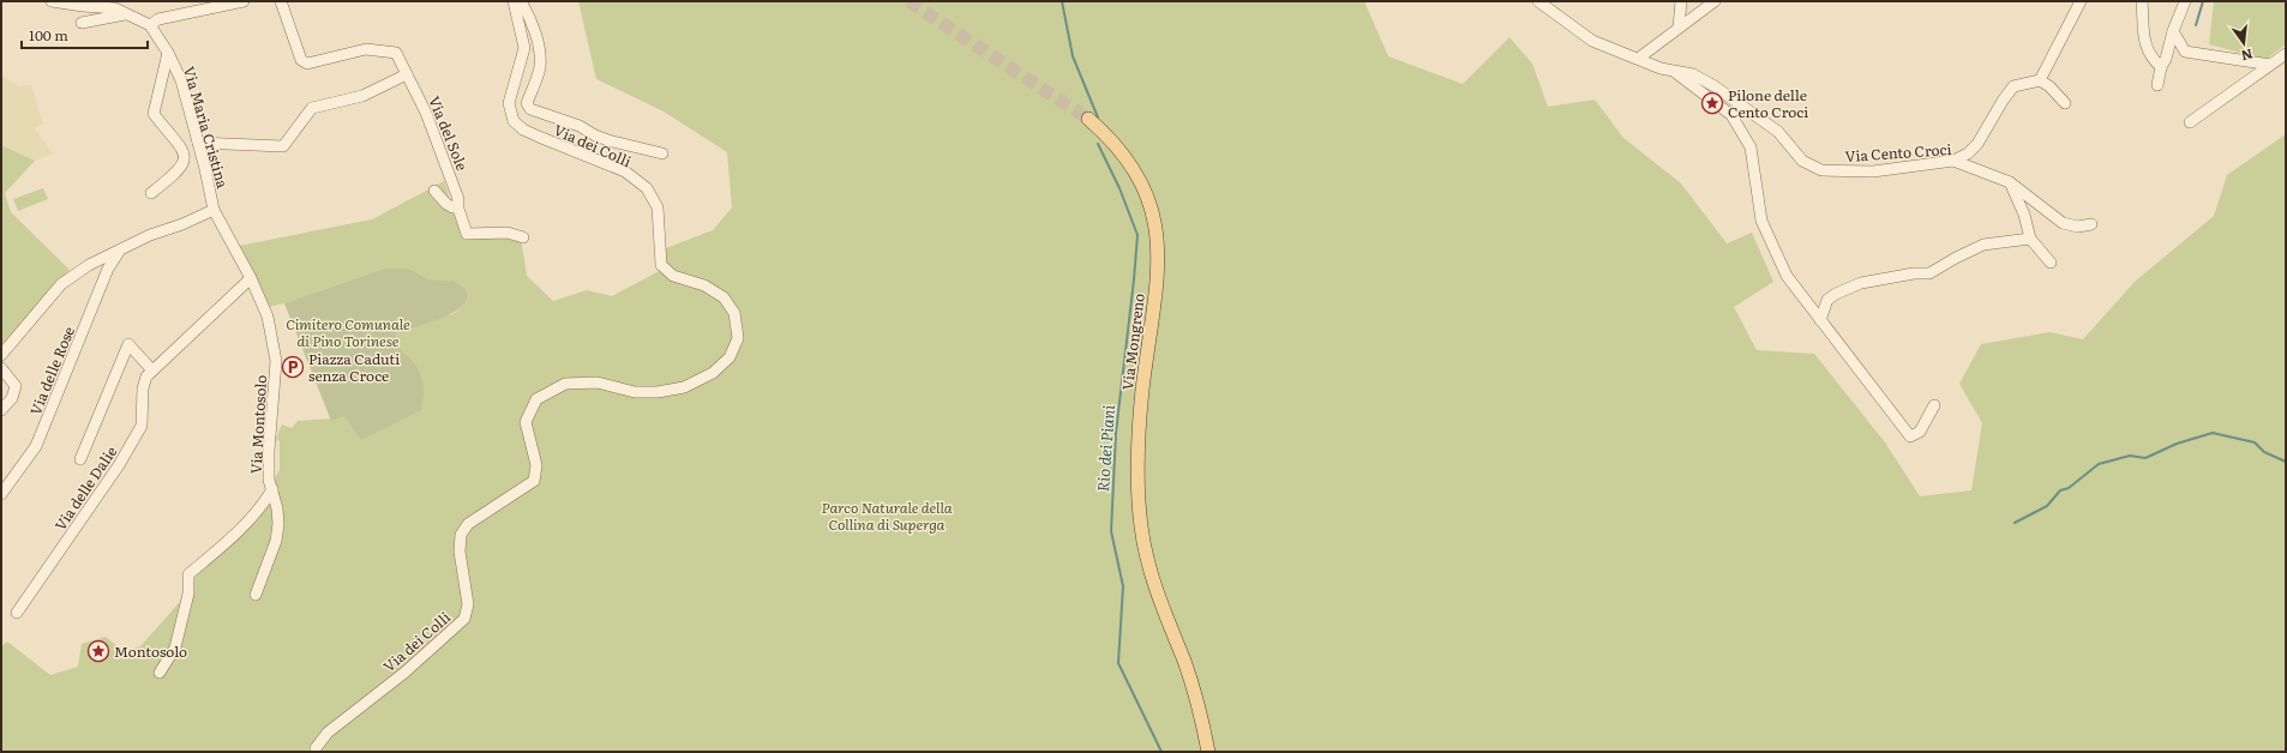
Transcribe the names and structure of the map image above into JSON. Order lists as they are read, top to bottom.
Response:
{
  "streets": {
    "main road": ["Via Mongreno"],
    "street": [
      "Via Maria Cristina",
      "Via del Sole",
      "Via dei Colli",
      "Via Cento Croci",
      "Via delle Rose",
      "Via Montosolo",
      "Via delle Dalie"
    ]
  },
  "crossings": [
    ["Via Maria Cristina", "Via Montosolo"]
  ],
  "water": ["Rio dei Piani"],
  "parks": ["Cimitero Comunale di Pino Torinese", "Parco Naturale della Collina di Superga"],
  "places": {
    "place": ["Pilone delle Cento Croci", "Montosolo"],
    "parking": ["Piazza Caduti senza Croce"]
  },
  "scale_bar": "100 m",
  "north": "bottom"
}
